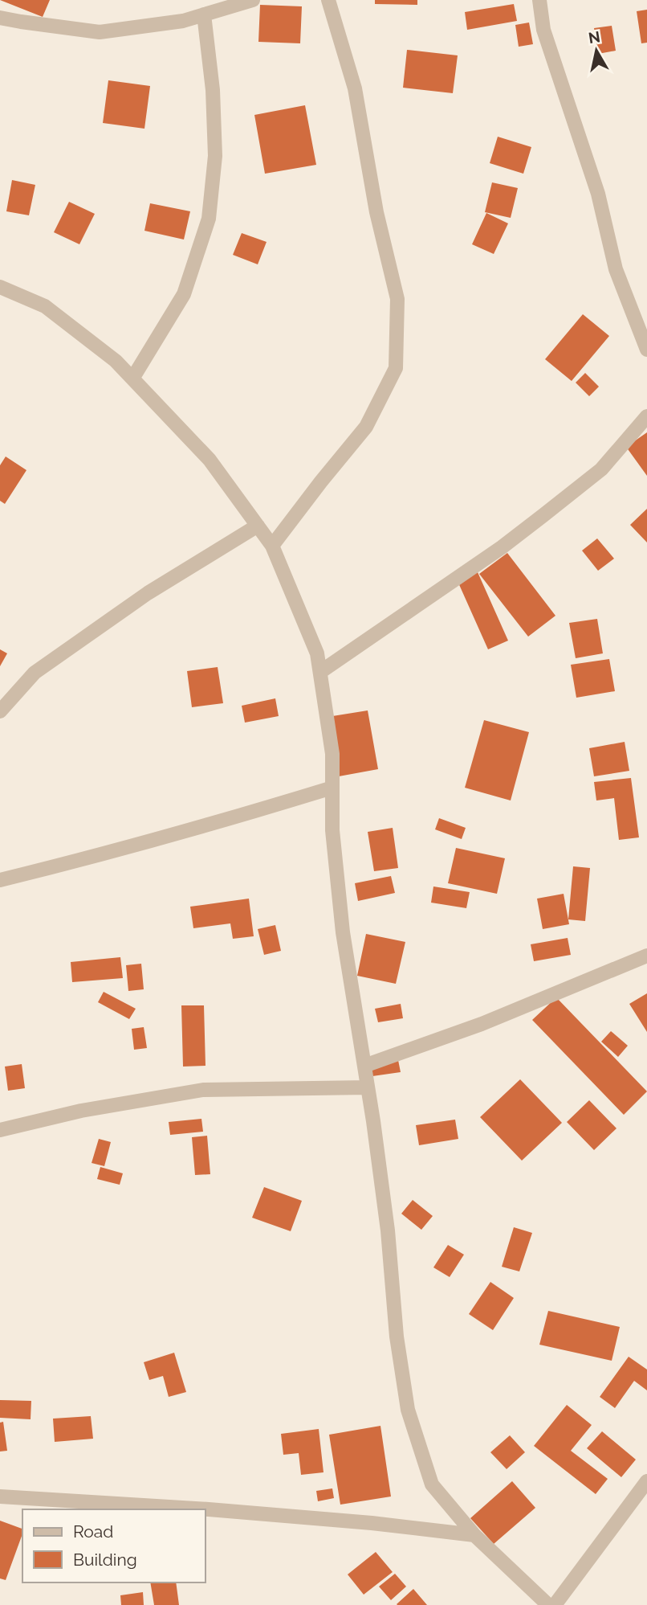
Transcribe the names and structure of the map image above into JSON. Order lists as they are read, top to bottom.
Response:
{
  "legend": ["Road", "Building"],
  "north": "top"
}
